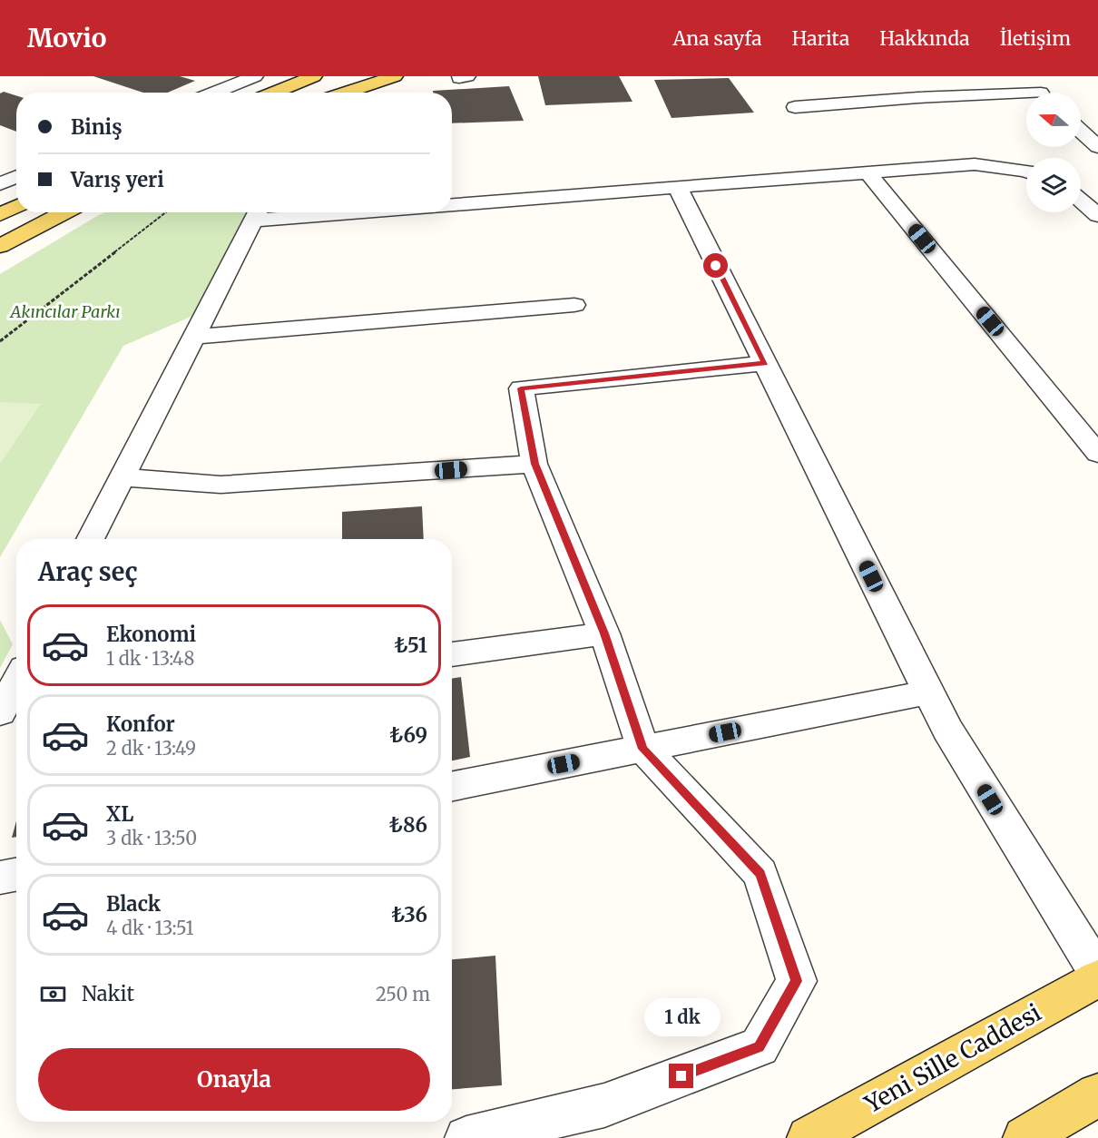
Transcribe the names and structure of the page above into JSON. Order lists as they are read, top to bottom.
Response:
{
  "streets": {
    "main road": ["Yeni Sille Caddesi"]
  },
  "parks": ["Akıncılar Parkı"],
  "north": "left",
  "page": {
    "header": "Movio",
    "nav": [
      "Ana sayfa",
      "Harita",
      "Hakkında",
      "İletişim"
    ],
    "banner": ["Biniş", "Varış yeri"],
    "heading": "Araç seç",
    "list": [
      {
        "name": "Ekonomi",
        "note": "1 dk · 13:48",
        "value": "₺51"
      },
      {
        "name": "Konfor",
        "note": "2 dk · 13:49",
        "value": "₺69"
      },
      {
        "name": "XL",
        "note": "3 dk · 13:50",
        "value": "₺86"
      },
      {
        "name": "Black",
        "note": "4 dk · 13:51",
        "value": "₺36"
      }
    ],
    "pay": ["Nakit", "250 m"],
    "bubble": "1 dk",
    "buttons": "Onayla"
  }
}
